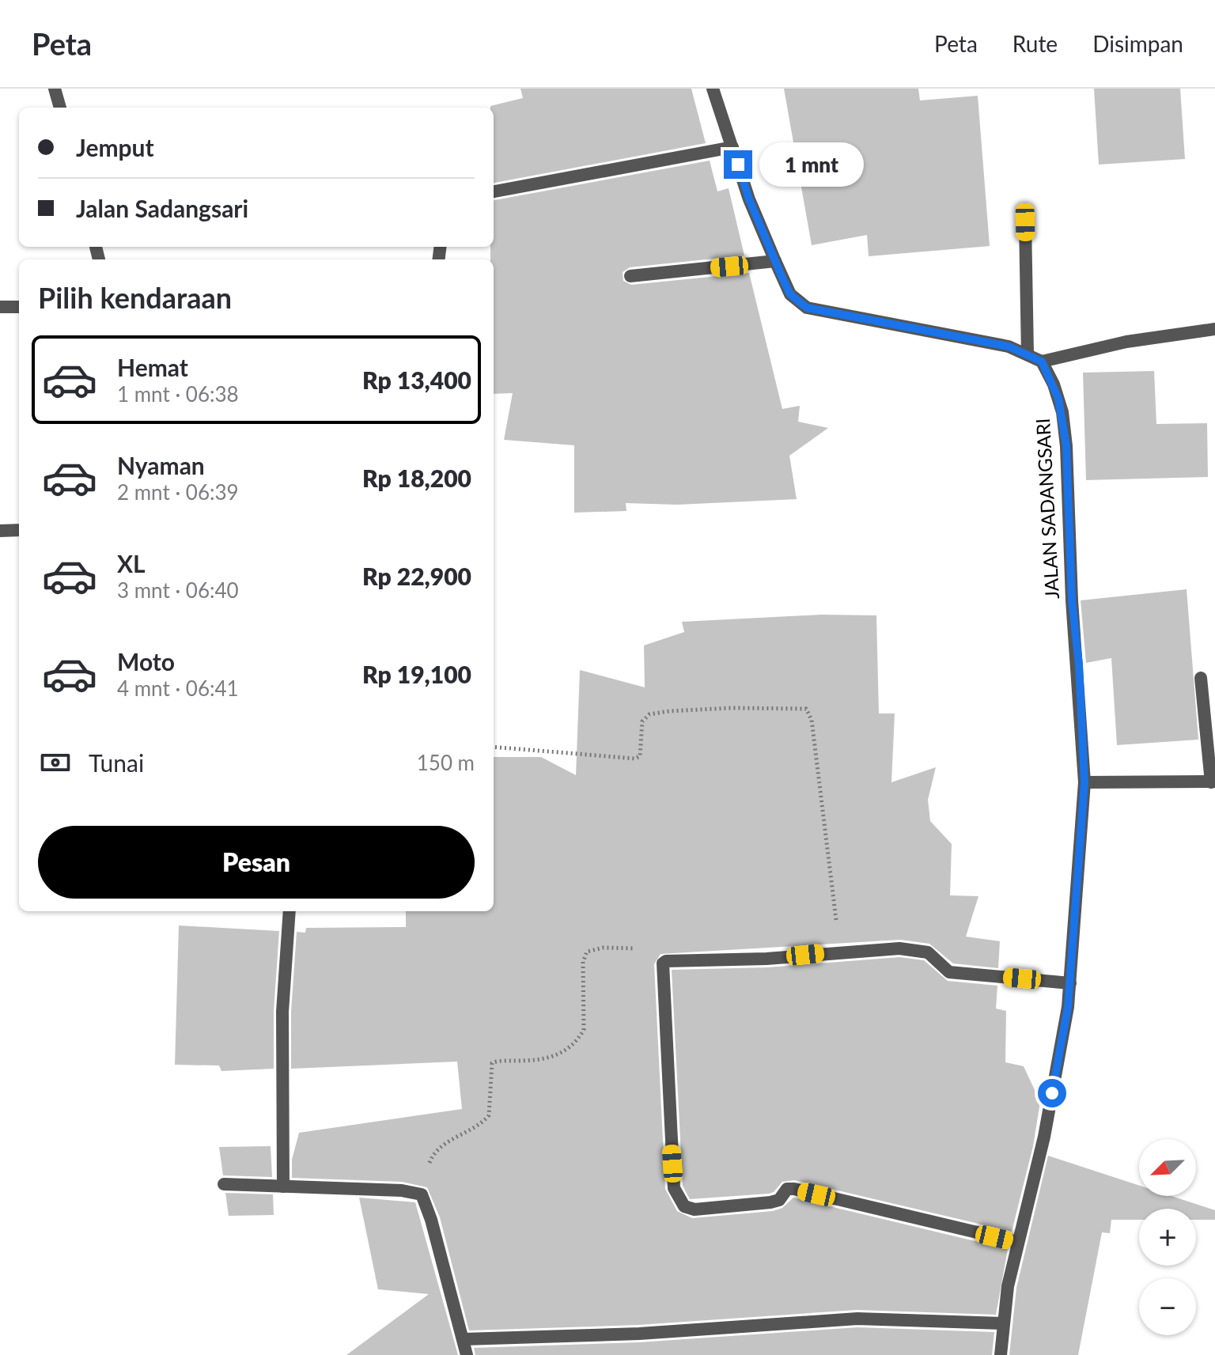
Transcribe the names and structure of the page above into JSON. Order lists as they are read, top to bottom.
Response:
{
  "streets": {
    "street": ["JALAN SADANGSARI"]
  },
  "north": "bottom left",
  "page": {
    "header": "Peta",
    "nav": ["Peta", "Rute", "Disimpan"],
    "banner": ["Jemput", "Jalan Sadangsari"],
    "bubble": "1 mnt",
    "heading": "Pilih kendaraan",
    "list": [
      {
        "name": "Hemat",
        "note": "1 mnt · 06:38",
        "value": "Rp 13,400"
      },
      {
        "name": "Nyaman",
        "note": "2 mnt · 06:39",
        "value": "Rp 18,200"
      },
      {
        "name": "XL",
        "note": "3 mnt · 06:40",
        "value": "Rp 22,900"
      },
      {
        "name": "Moto",
        "note": "4 mnt · 06:41",
        "value": "Rp 19,100"
      }
    ],
    "pay": ["Tunai", "150 m"],
    "buttons": "Pesan",
    "map_buttons": ["+", "−"]
  }
}
